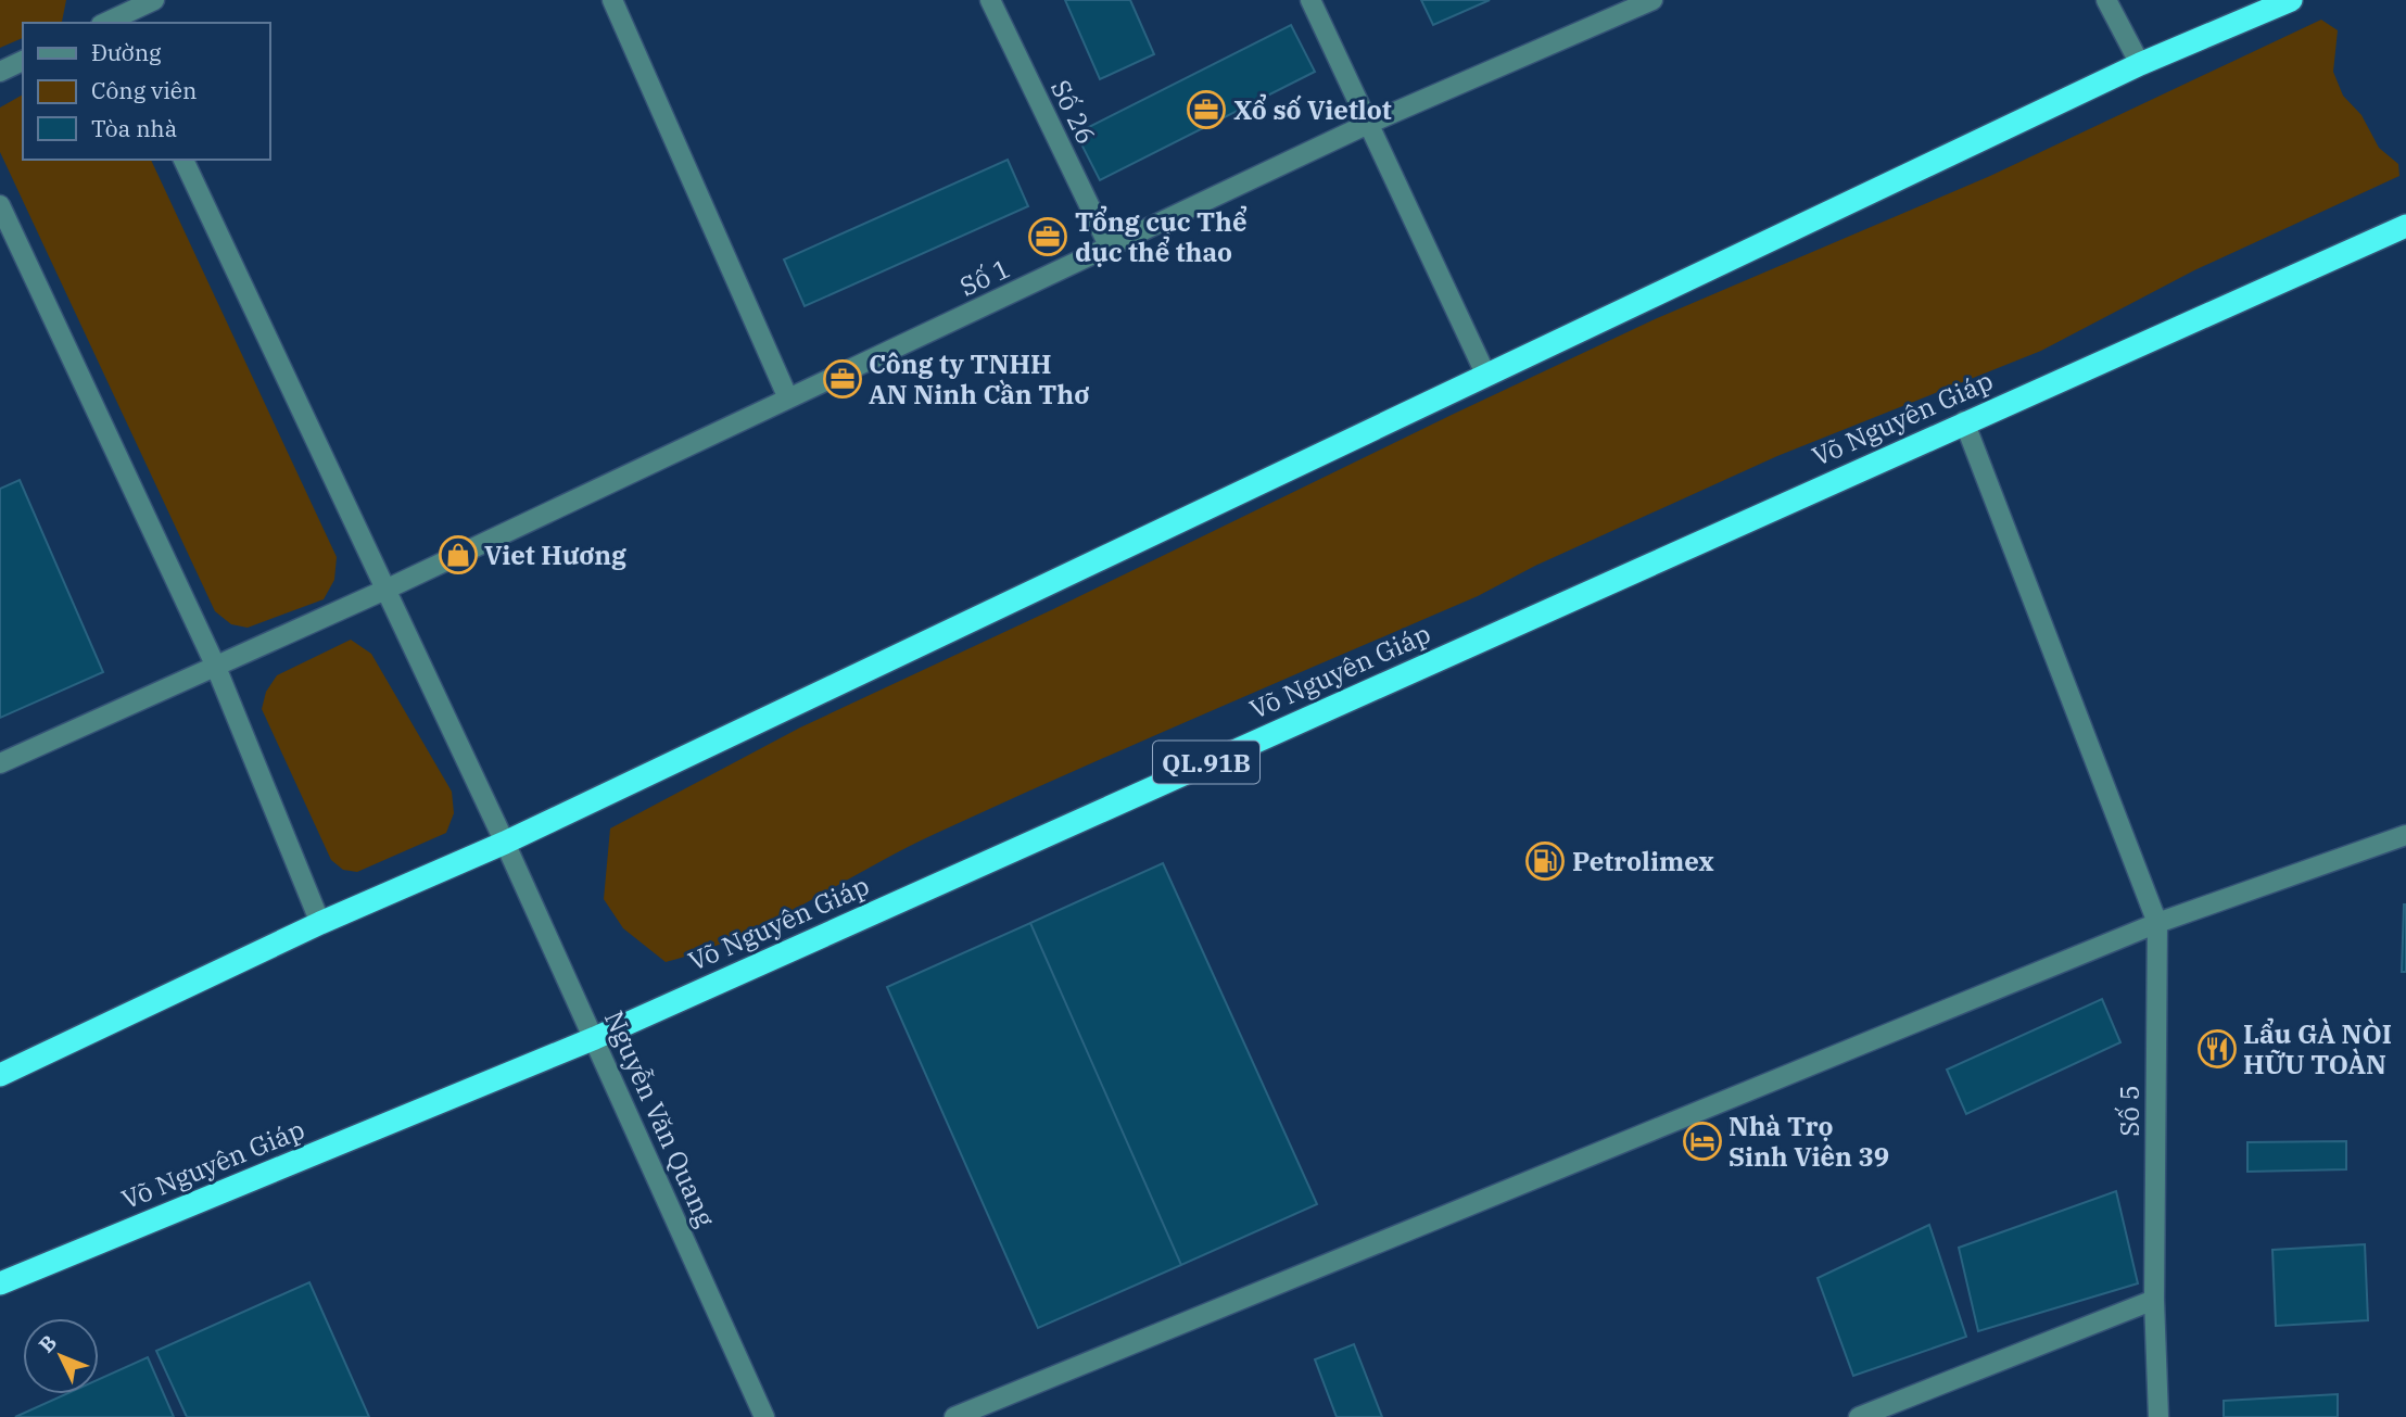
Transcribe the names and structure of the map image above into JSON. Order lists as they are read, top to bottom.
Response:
{
  "streets": {
    "highway": ["Võ Nguyên Giáp", "QL.91B"],
    "street": [
      "Số 26",
      "Số 1",
      "Số 5",
      "Nguyễn Văn Quang"
    ]
  },
  "crossings": [
    ["Số 26", "Số 1"],
    ["Số 1", "Nguyễn Văn Quang"],
    ["Võ Nguyên Giáp", "Nguyễn Văn Quang"]
  ],
  "places": {
    "office": ["Xổ số Vietlot", "Tổng cục Thể dục thể thao", "Công ty TNHH AN Ninh Cần Thơ"],
    "shop": ["Viet Hương"],
    "fuel station": ["Petrolimex"],
    "restaurant": ["Lẩu GÀ NÒI HỮU TOÀN"],
    "hotel": ["Nhà Trọ Sinh Viên 39"]
  },
  "legend": ["Đường", "Công viên", "Tòa nhà"],
  "north": "top left"
}
